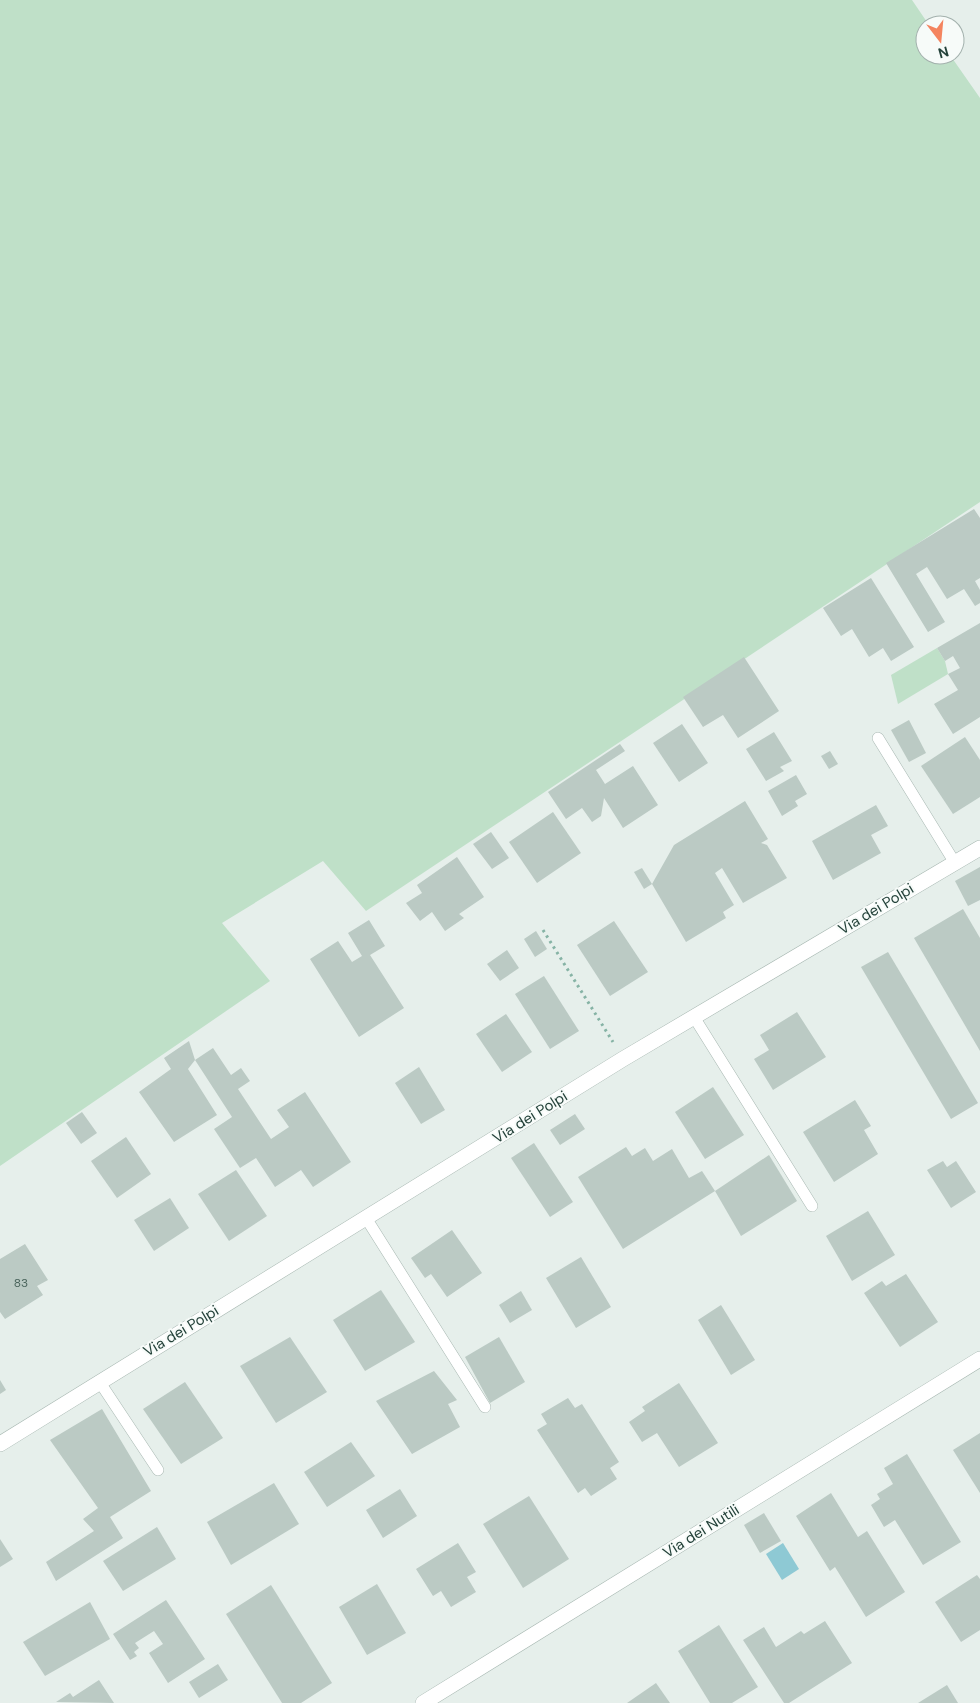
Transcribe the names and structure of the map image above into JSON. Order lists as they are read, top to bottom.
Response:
{
  "streets": {
    "street": ["Via dei Polpi", "Via dei Nutili"]
  },
  "house_numbers": ["83"],
  "north": "bottom"
}
